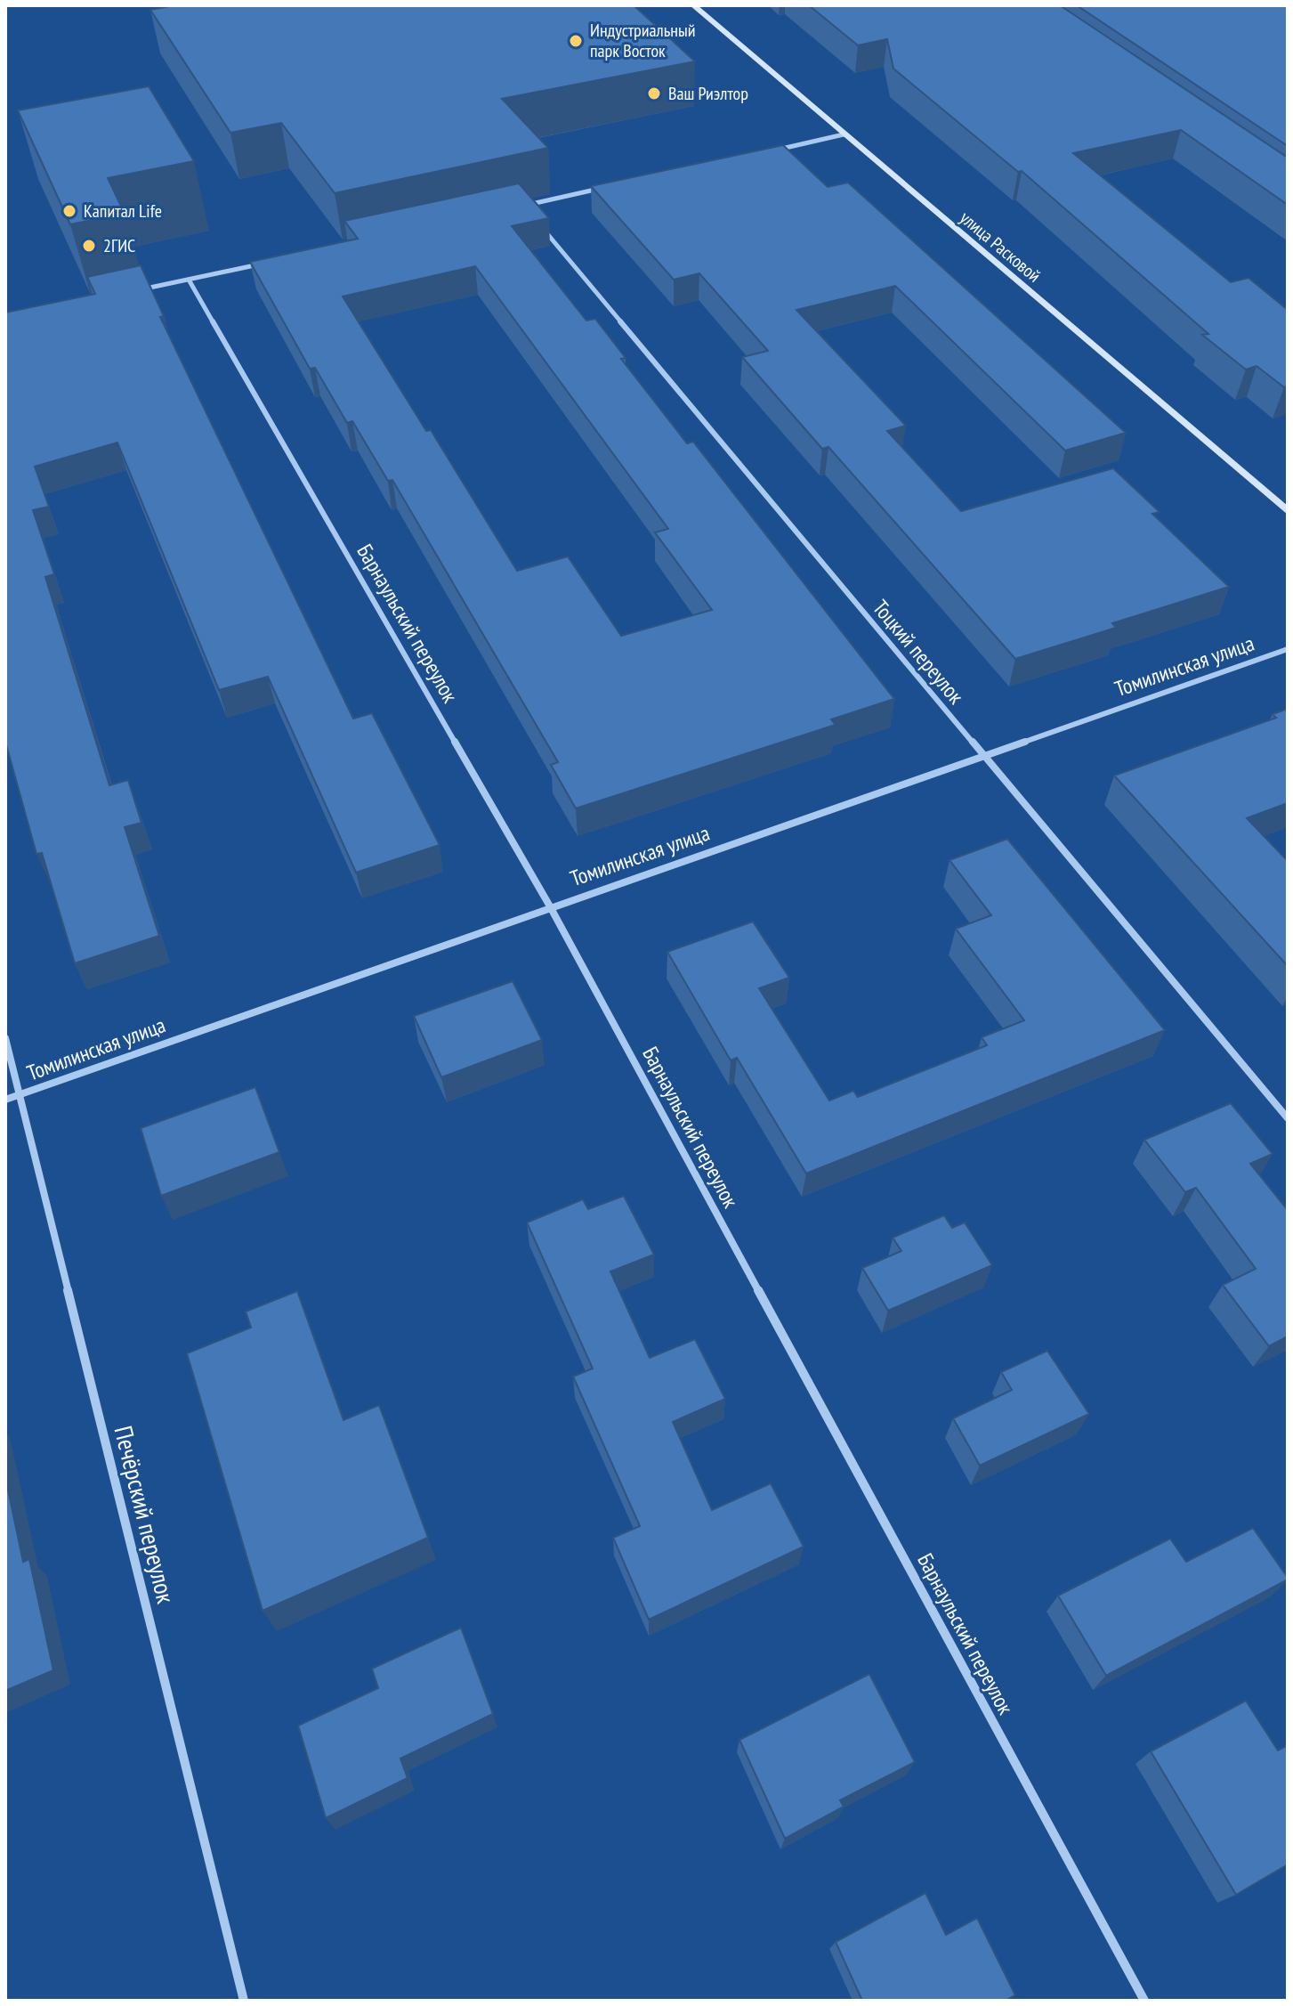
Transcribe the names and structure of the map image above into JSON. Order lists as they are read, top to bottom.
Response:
{
  "streets": {
    "street": [
      "улица Расковой",
      "Барнаульский переулок",
      "Тоцкий переулок",
      "Томилинская улица",
      "Печёрский переулок"
    ]
  },
  "crossings": [
    ["Барнаульский переулок", "Томилинская улица"],
    ["Тоцкий переулок", "Томилинская улица"],
    ["Томилинская улица", "Печёрский переулок"]
  ],
  "places": [
    "Индустриальный парк Восток",
    "Ваш Риэлтор",
    "Капитал Life",
    "2ГИС"
  ]
}
